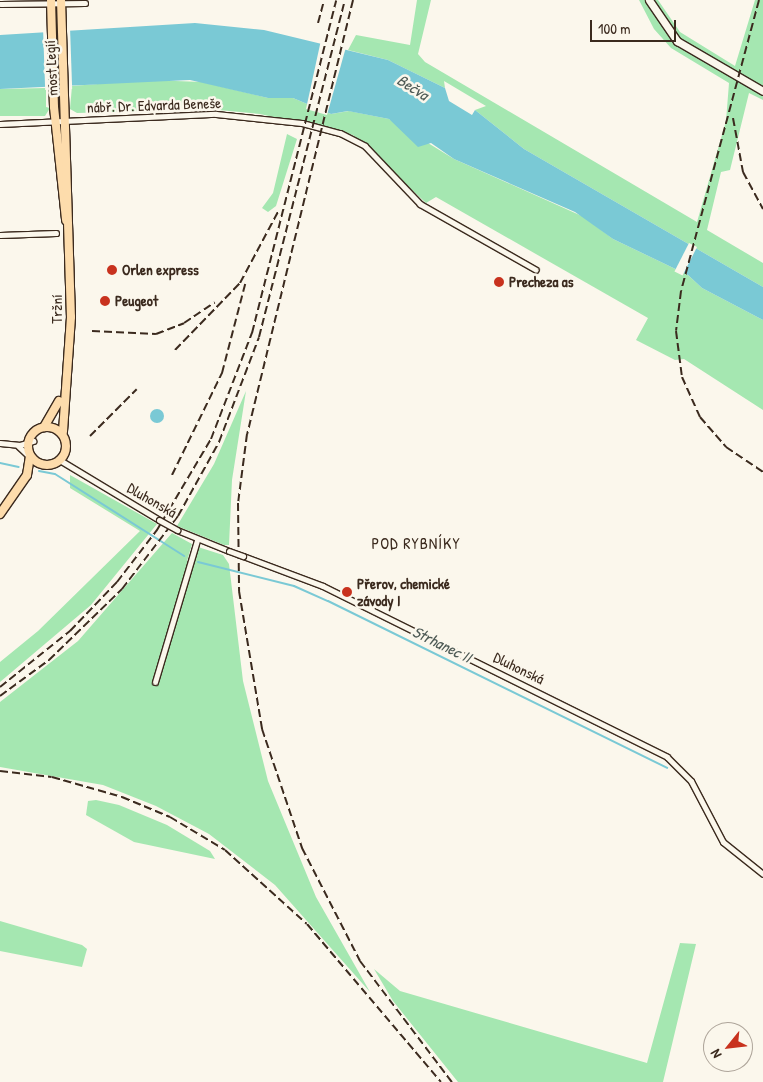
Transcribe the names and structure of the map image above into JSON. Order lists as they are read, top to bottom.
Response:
{
  "streets": {
    "main road": ["most Legií", "Tržní"],
    "street": ["nábř. Dr. Edvarda Beneše", "Dluhonská"]
  },
  "crossings": [
    ["most Legií", "Tržní"],
    ["nábř. Dr. Edvarda Beneše", "Tržní"],
    ["Tržní", "Dluhonská"]
  ],
  "districts": ["POD RYBNÍKY"],
  "water": ["Bečva", "Strhanec II"],
  "places": [
    "Orlen express",
    "Precheza as",
    "Peugeot",
    "Přerov, chemické závody I"
  ],
  "scale_bar": "100 m",
  "north": "bottom left"
}
